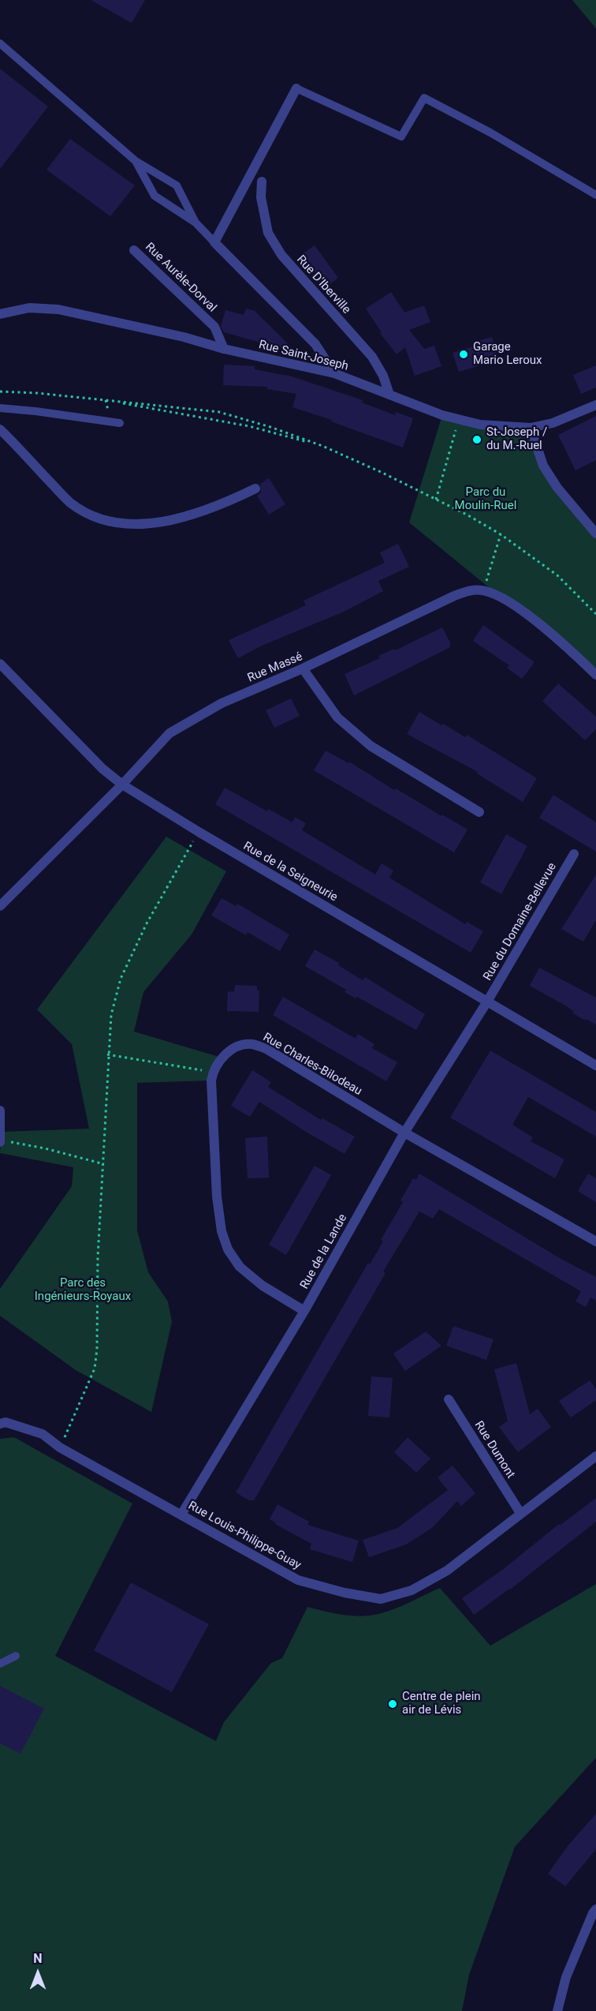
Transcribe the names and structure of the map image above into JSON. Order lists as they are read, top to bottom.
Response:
{
  "streets": {
    "street": [
      "Rue Aurèle-Dorval",
      "Rue D'Iberville",
      "Rue Saint-Joseph",
      "Rue Massé",
      "Rue de la Seigneurie",
      "Rue du Domaine-Bellevue",
      "Rue Charles-Bilodeau",
      "Rue de la Lande",
      "Rue Dumont",
      "Rue Louis-Philippe-Guay"
    ]
  },
  "crossings": [
    ["Rue Aurèle-Dorval", "Rue Saint-Joseph"],
    ["Rue D'Iberville", "Rue Saint-Joseph"],
    ["Rue Massé", "Rue de la Seigneurie"],
    ["Rue de la Seigneurie", "Rue du Domaine-Bellevue"],
    ["Rue de la Seigneurie", "Rue de la Lande"],
    ["Rue du Domaine-Bellevue", "Rue de la Lande"],
    ["Rue Charles-Bilodeau", "Rue de la Lande"],
    ["Rue de la Lande", "Rue Louis-Philippe-Guay"],
    ["Rue Dumont", "Rue Louis-Philippe-Guay"]
  ],
  "parks": ["Parc du Moulin-Ruel", "Parc des Ingénieurs-Royaux"],
  "places": ["Garage Mario Leroux", "St-Joseph / du M.-Ruel", "Centre de plein air de Lévis"],
  "north": "top"
}
